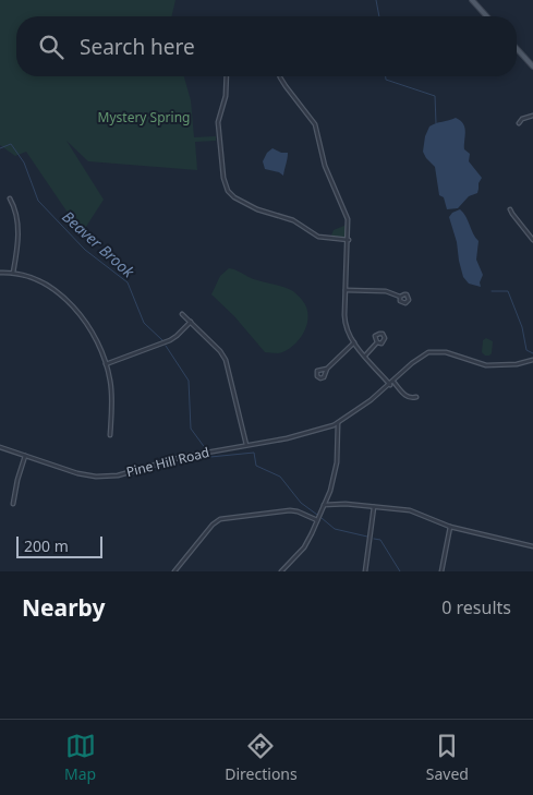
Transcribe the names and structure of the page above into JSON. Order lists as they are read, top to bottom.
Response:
{
  "streets": {
    "street": ["Pine Hill Road"]
  },
  "water": ["Beaver Brook"],
  "parks": ["Mystery Spring"],
  "scale_bar": "200 m",
  "page": {
    "search": "Search here",
    "scale": "200 m",
    "heading": ["Nearby", "0 results"],
    "nav": ["Map", "Directions", "Saved"]
  }
}
